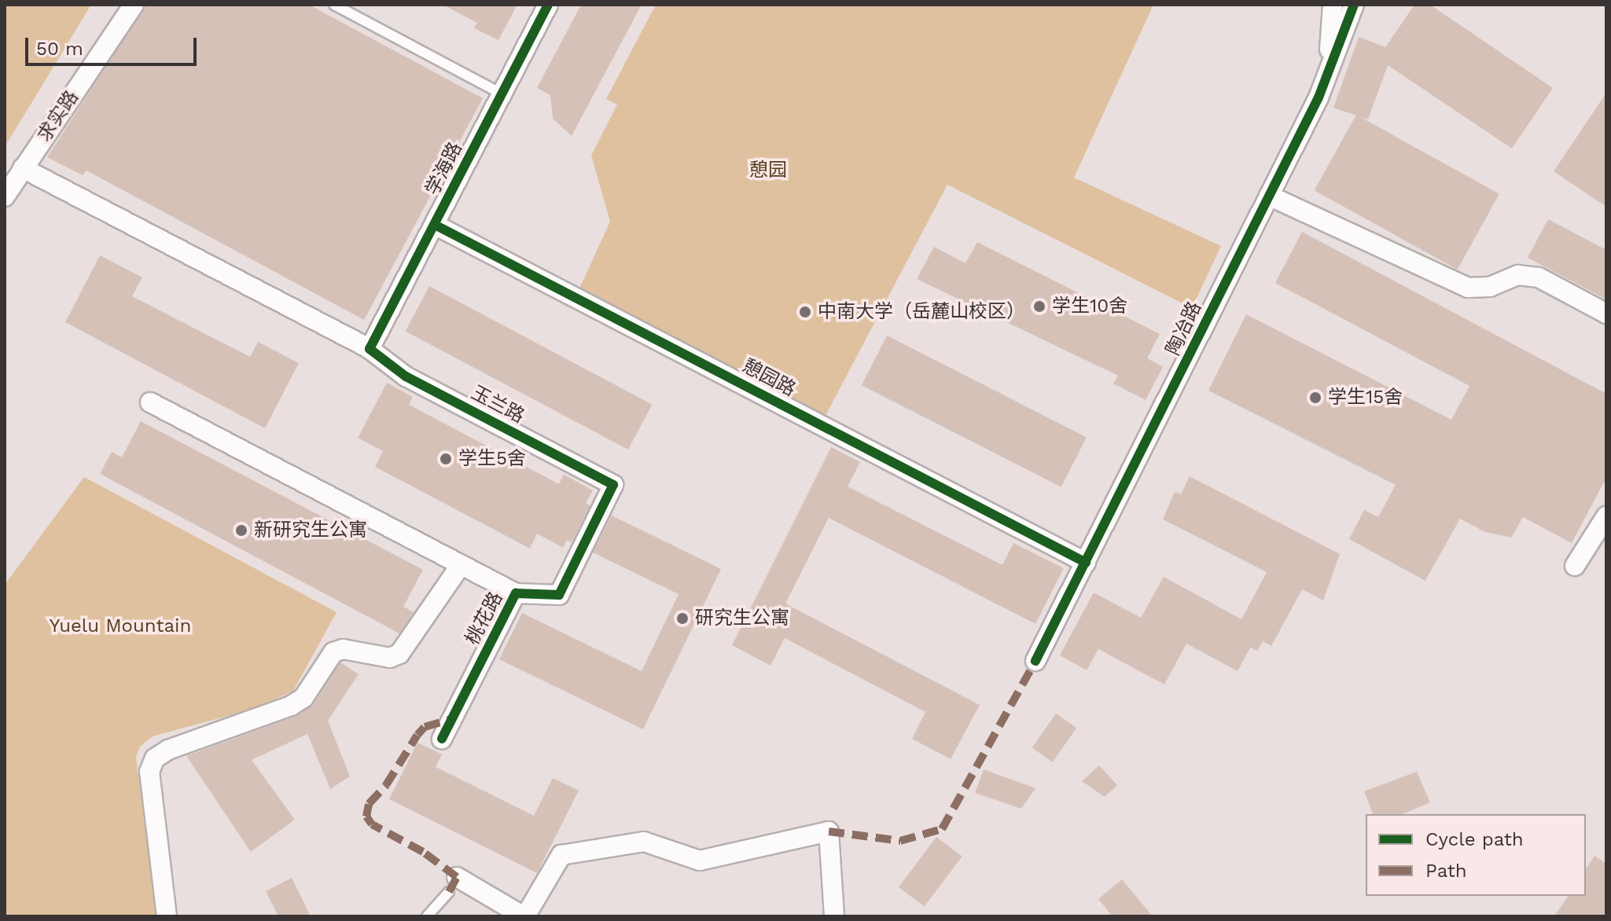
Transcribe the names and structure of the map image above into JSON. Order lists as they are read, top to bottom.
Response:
{
  "streets": {
    "street": [
      "求实路",
      "学海路",
      "陶冶路",
      "憩园路",
      "玉兰路",
      "桃花路"
    ]
  },
  "crossings": [
    ["求实路", "玉兰路"],
    ["学海路", "憩园路"],
    ["学海路", "玉兰路"],
    ["陶冶路", "憩园路"],
    ["玉兰路", "桃花路"]
  ],
  "parks": ["憩园", "Yuelu Mountain"],
  "places": [
    "学生10舍",
    "中南大学（岳麓山校区）",
    "学生15舍",
    "学生5舍",
    "新研究生公寓",
    "研究生公寓"
  ],
  "legend": ["Cycle path", "Path"],
  "scale_bar": "50 m"
}
